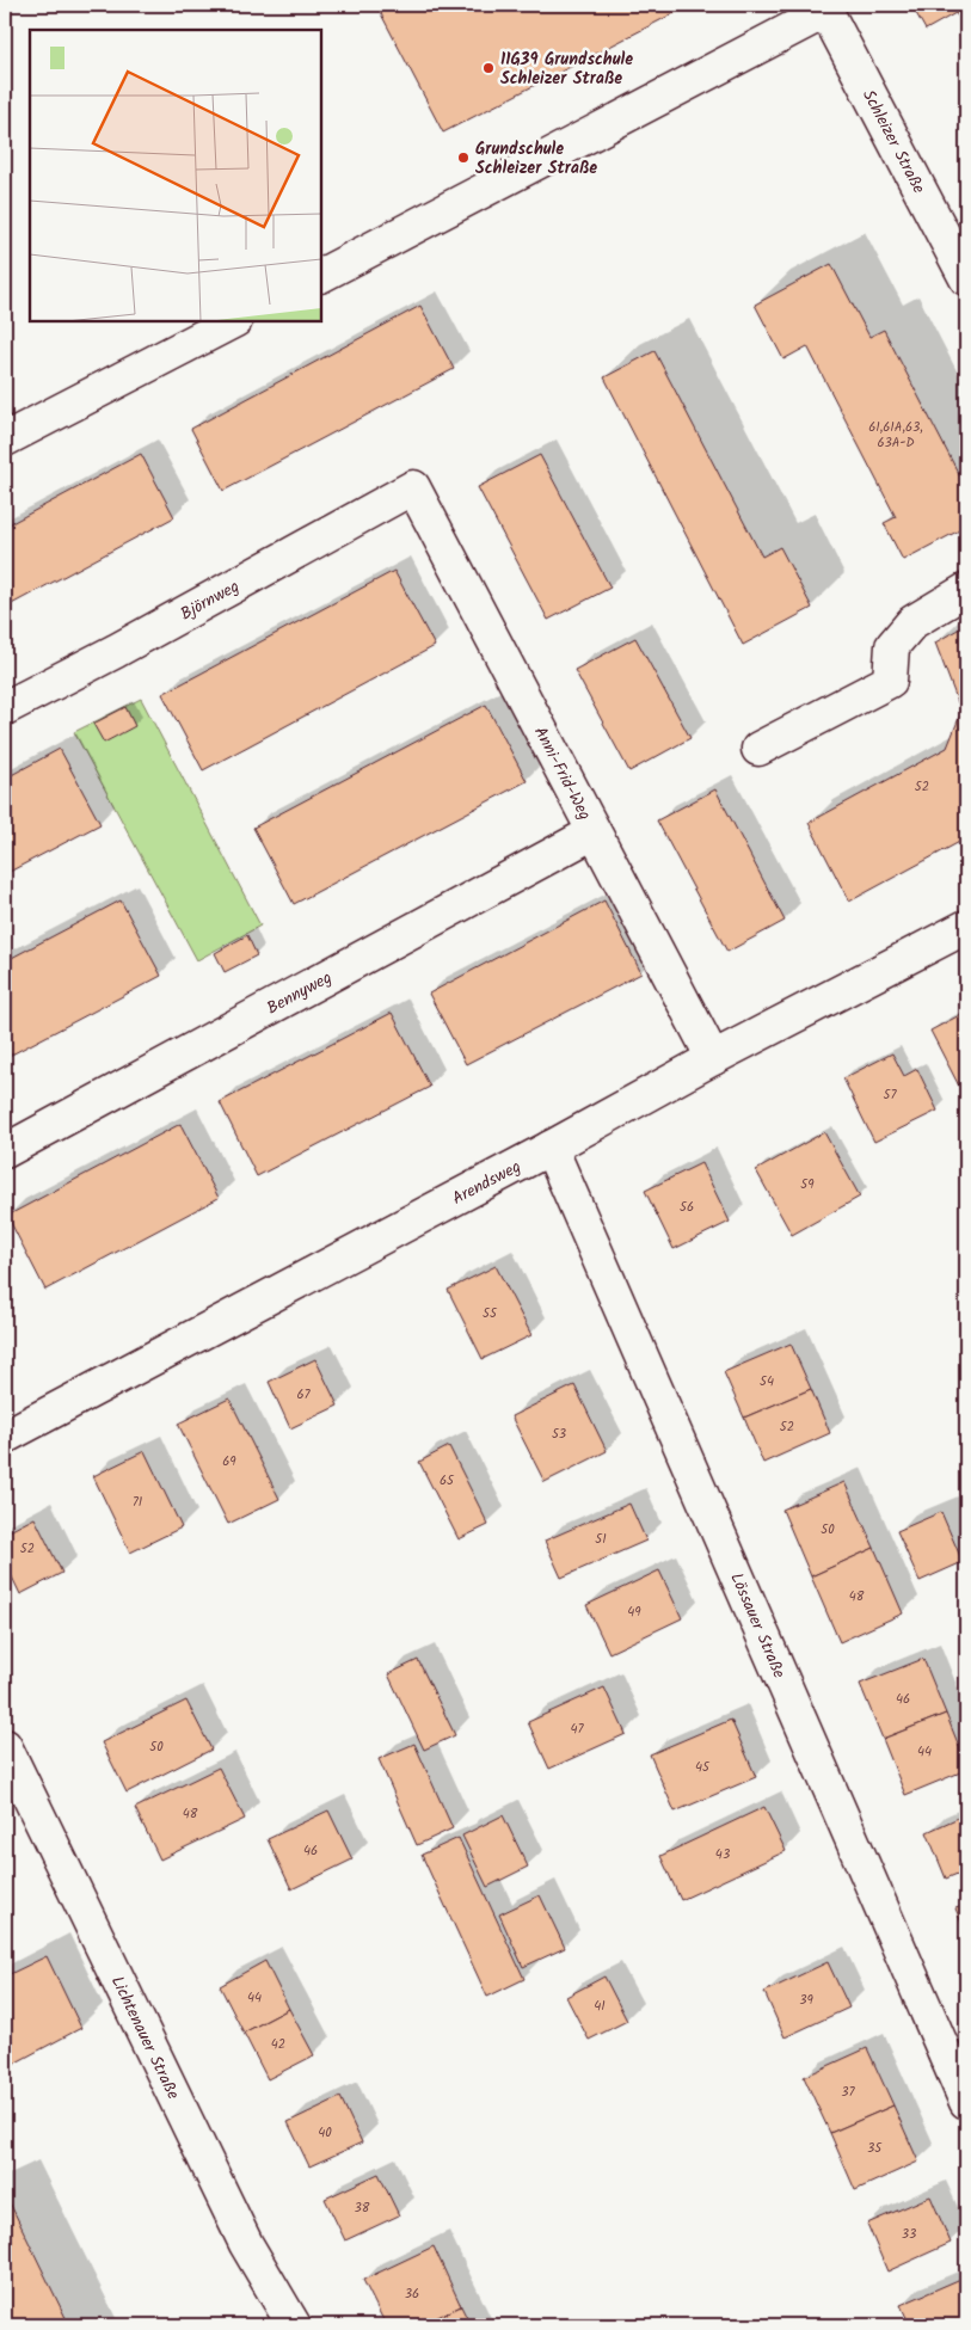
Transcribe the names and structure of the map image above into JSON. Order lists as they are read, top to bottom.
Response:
{
  "streets": {
    "street": [
      "Schleizer Straße",
      "Björnweg",
      "Anni-Frid-Weg",
      "Bennyweg",
      "Arendsweg",
      "Lössauer Straße",
      "Lichtenauer Straße"
    ]
  },
  "crossings": [
    ["Björnweg", "Anni-Frid-Weg"],
    ["Anni-Frid-Weg", "Bennyweg"],
    ["Anni-Frid-Weg", "Arendsweg"],
    ["Arendsweg", "Lössauer Straße"]
  ],
  "places": ["11G39 Grundschule Schleizer Straße", "Grundschule Schleizer Straße"],
  "house_numbers": [
    "61,61A,63, 63A-D",
    "52",
    "57",
    "59",
    "56",
    "55",
    "54",
    "67",
    "52",
    "53",
    "69",
    "65",
    "71",
    "50",
    "51",
    "52",
    "48",
    "49",
    "46",
    "47",
    "50",
    "44",
    "45",
    "48",
    "46",
    "43",
    "44",
    "39",
    "41",
    "42",
    "37",
    "40",
    "35",
    "38",
    "33",
    "36"
  ]
}
